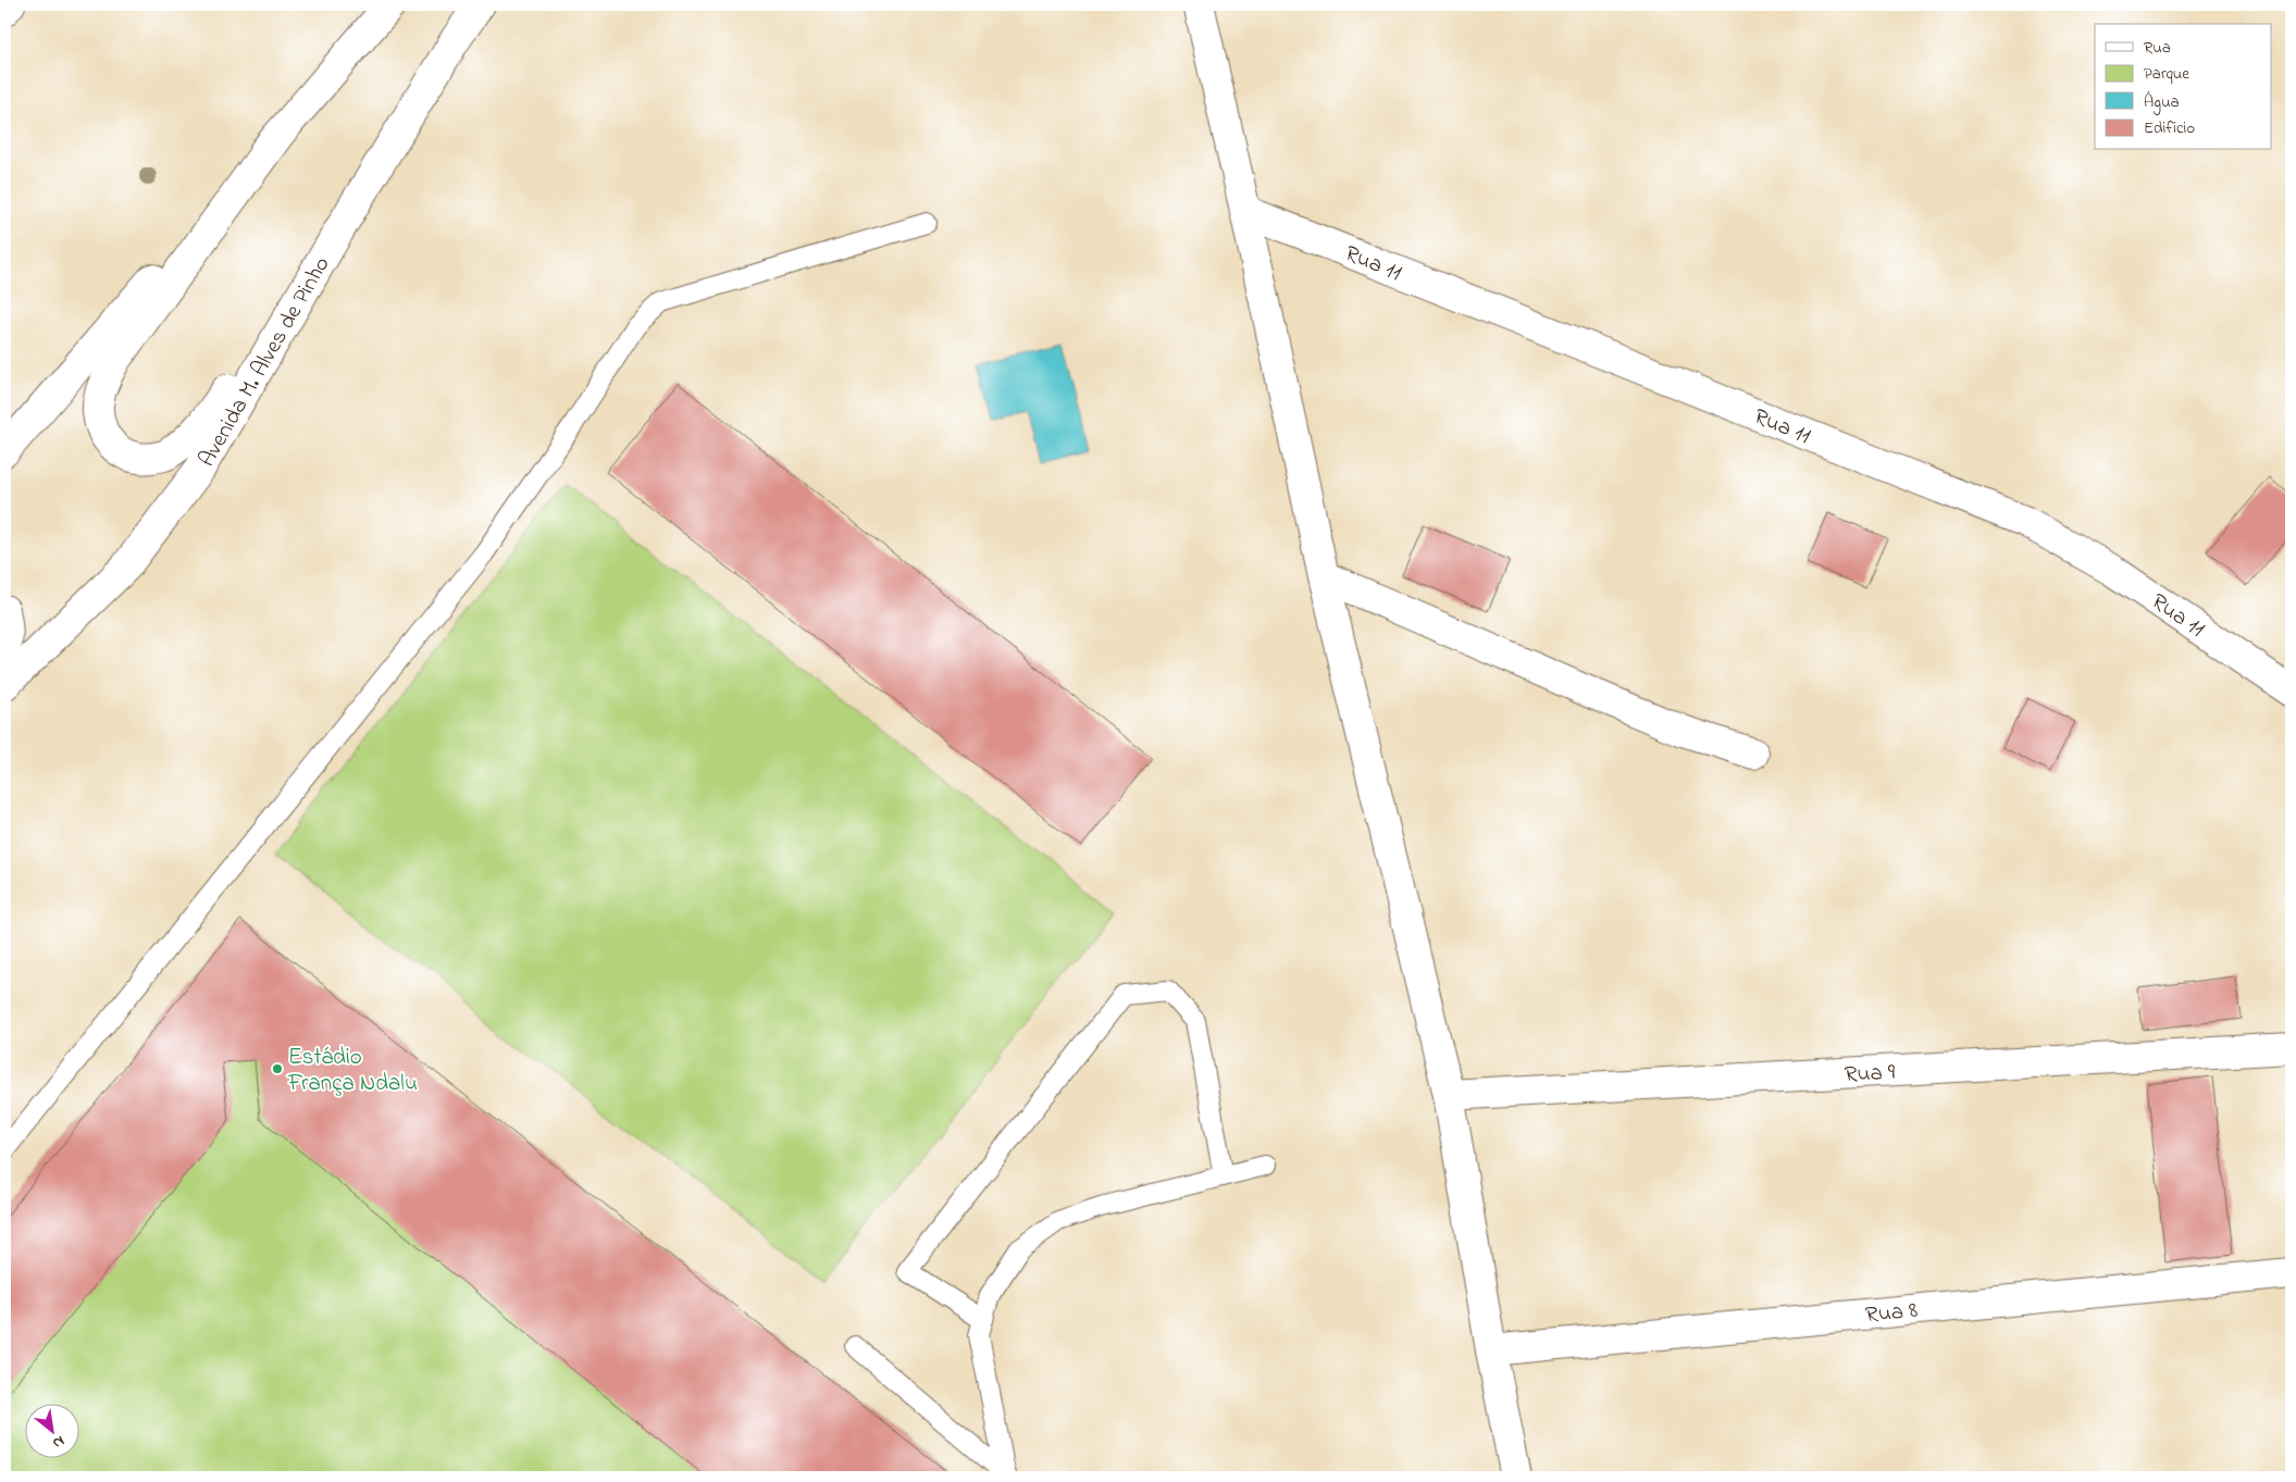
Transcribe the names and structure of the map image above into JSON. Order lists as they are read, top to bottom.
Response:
{
  "streets": {
    "street": [
      "Rua 11",
      "Avenida M. Alves de Pinho",
      "Rua 9",
      "Rua 8"
    ]
  },
  "places": ["Estádio França Ndalu"],
  "legend": [
    "Rua",
    "Parque",
    "Água",
    "Edifício"
  ],
  "north": "bottom right"
}
